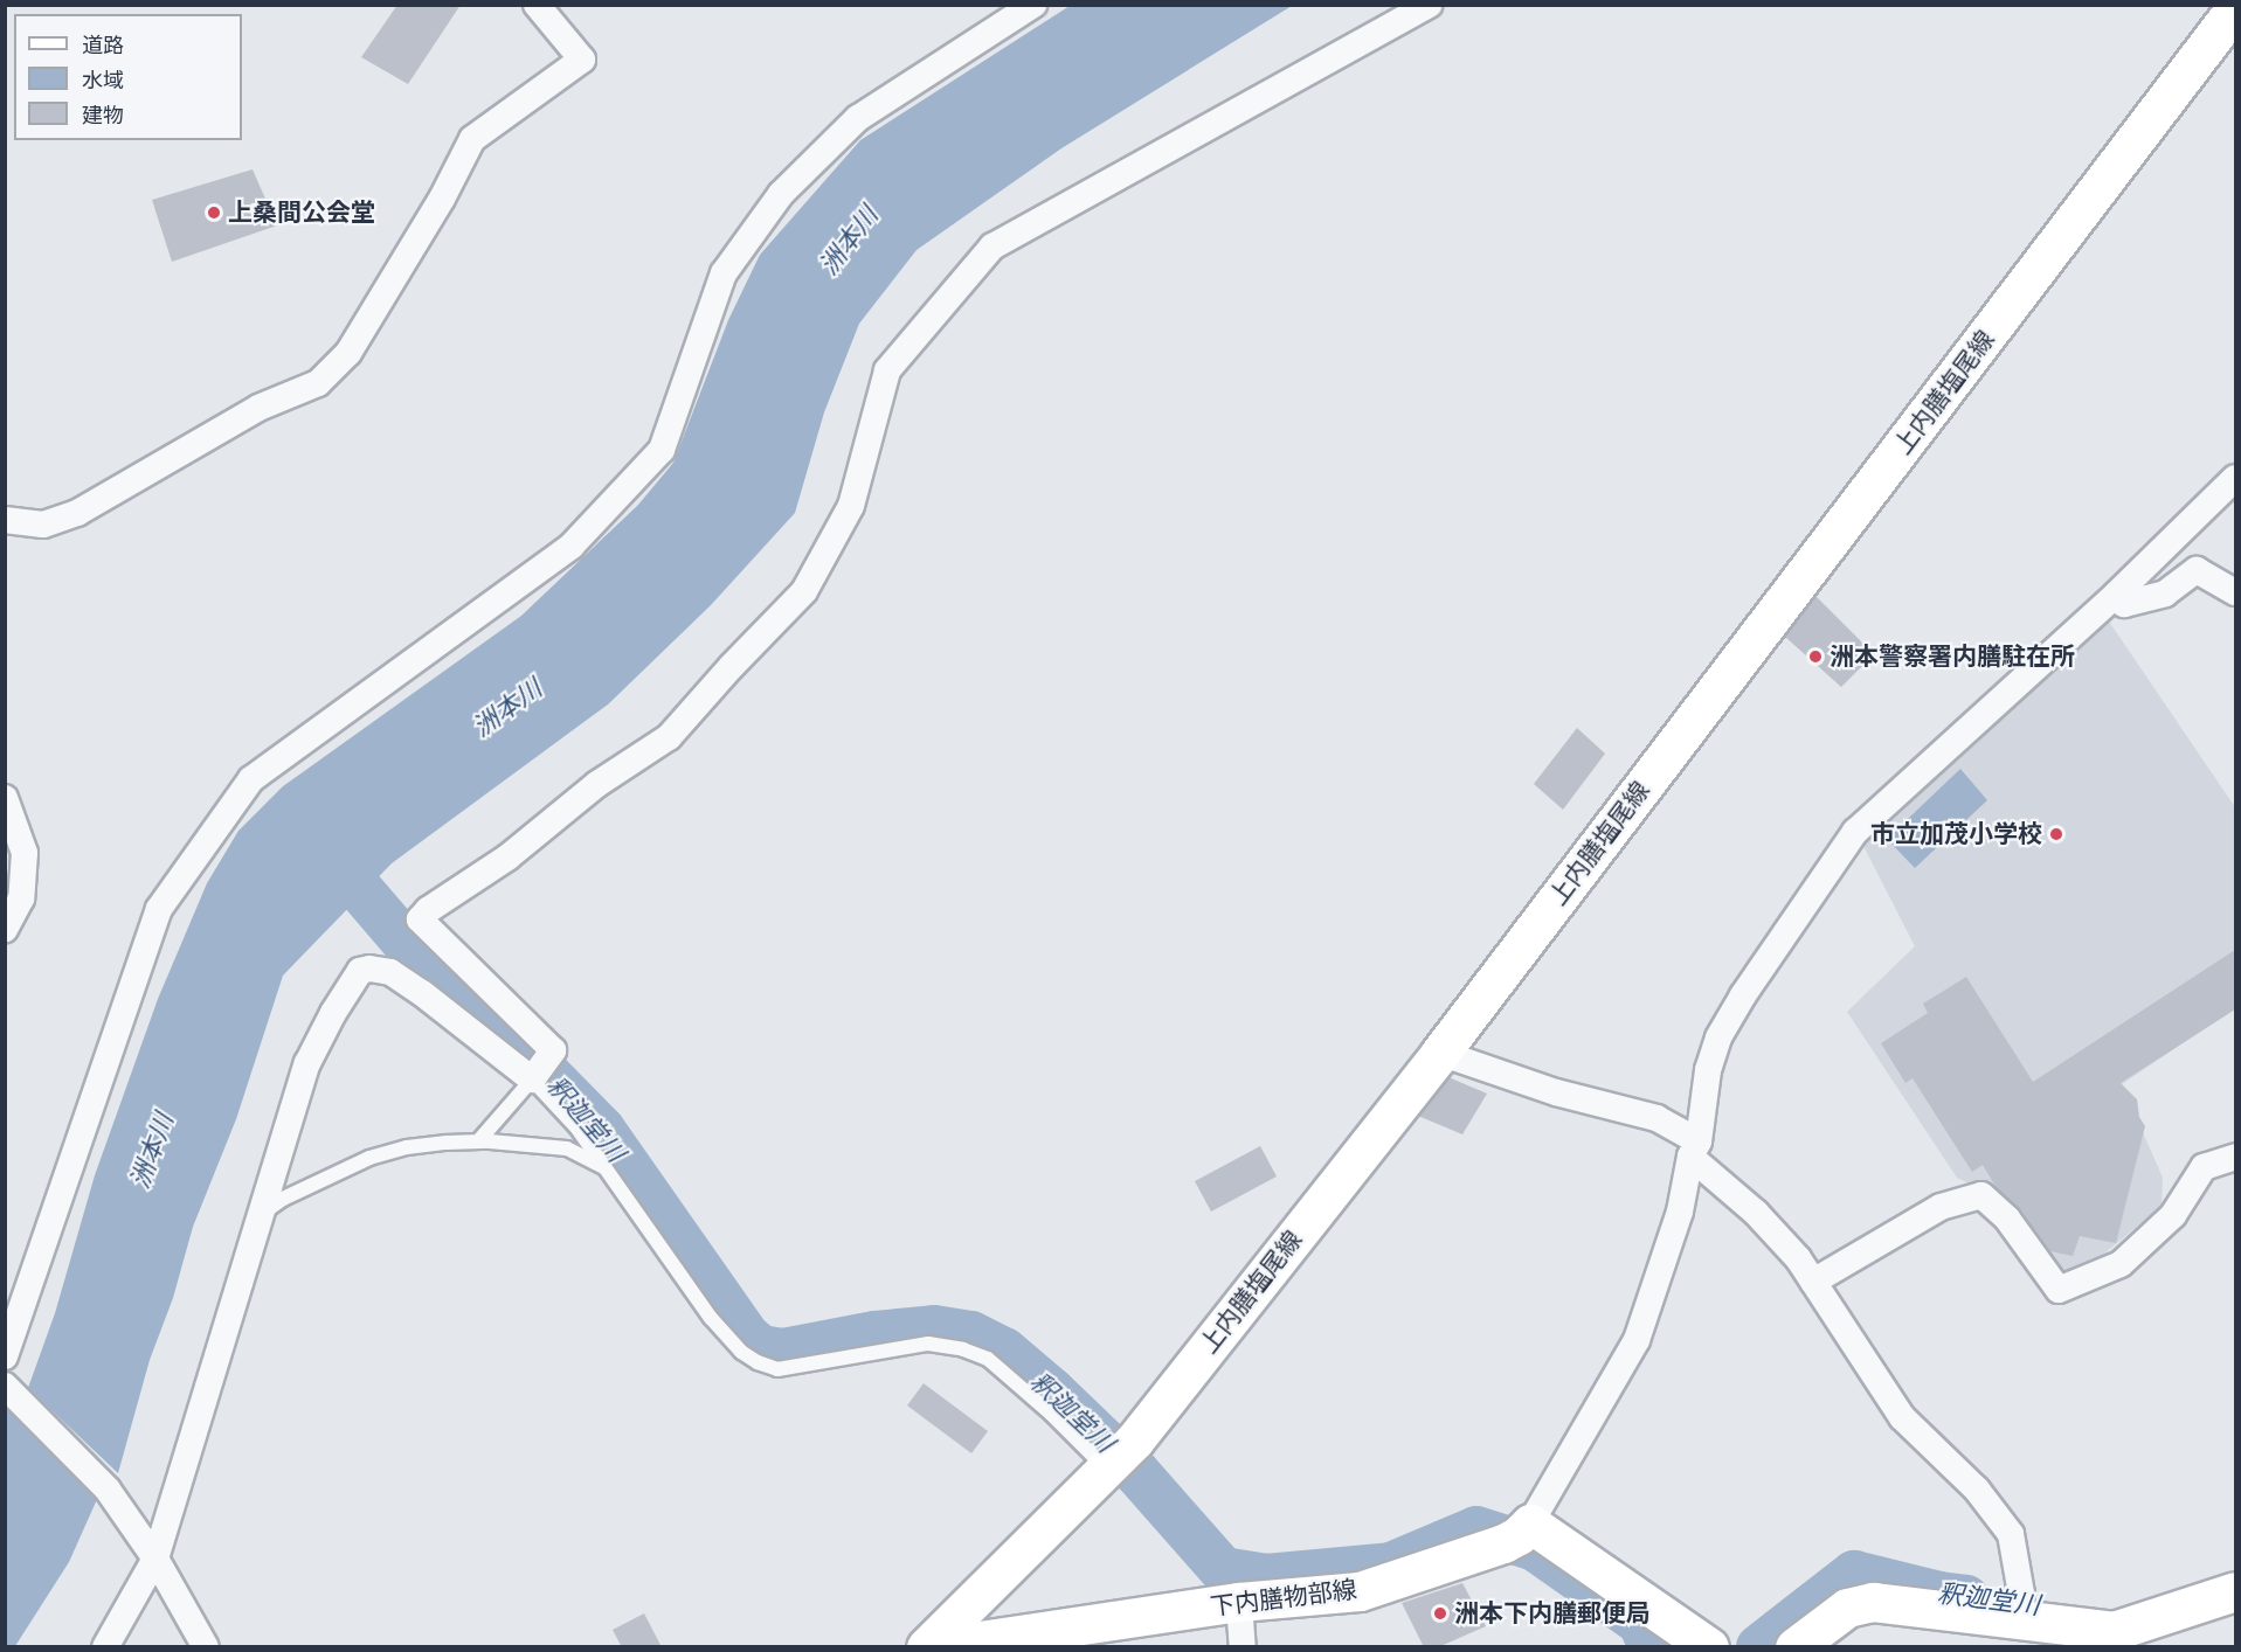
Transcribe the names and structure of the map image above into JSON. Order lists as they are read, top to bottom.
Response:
{
  "streets": {
    "main road": ["上内膳塩尾線", "下内膳物部線"]
  },
  "water": ["洲本川", "釈迦堂川"],
  "places": [
    "上桑間公会堂",
    "洲本警察署内膳駐在所",
    "市立加茂小学校",
    "洲本下内膳郵便局"
  ],
  "legend": ["道路", "水域", "建物"]
}
